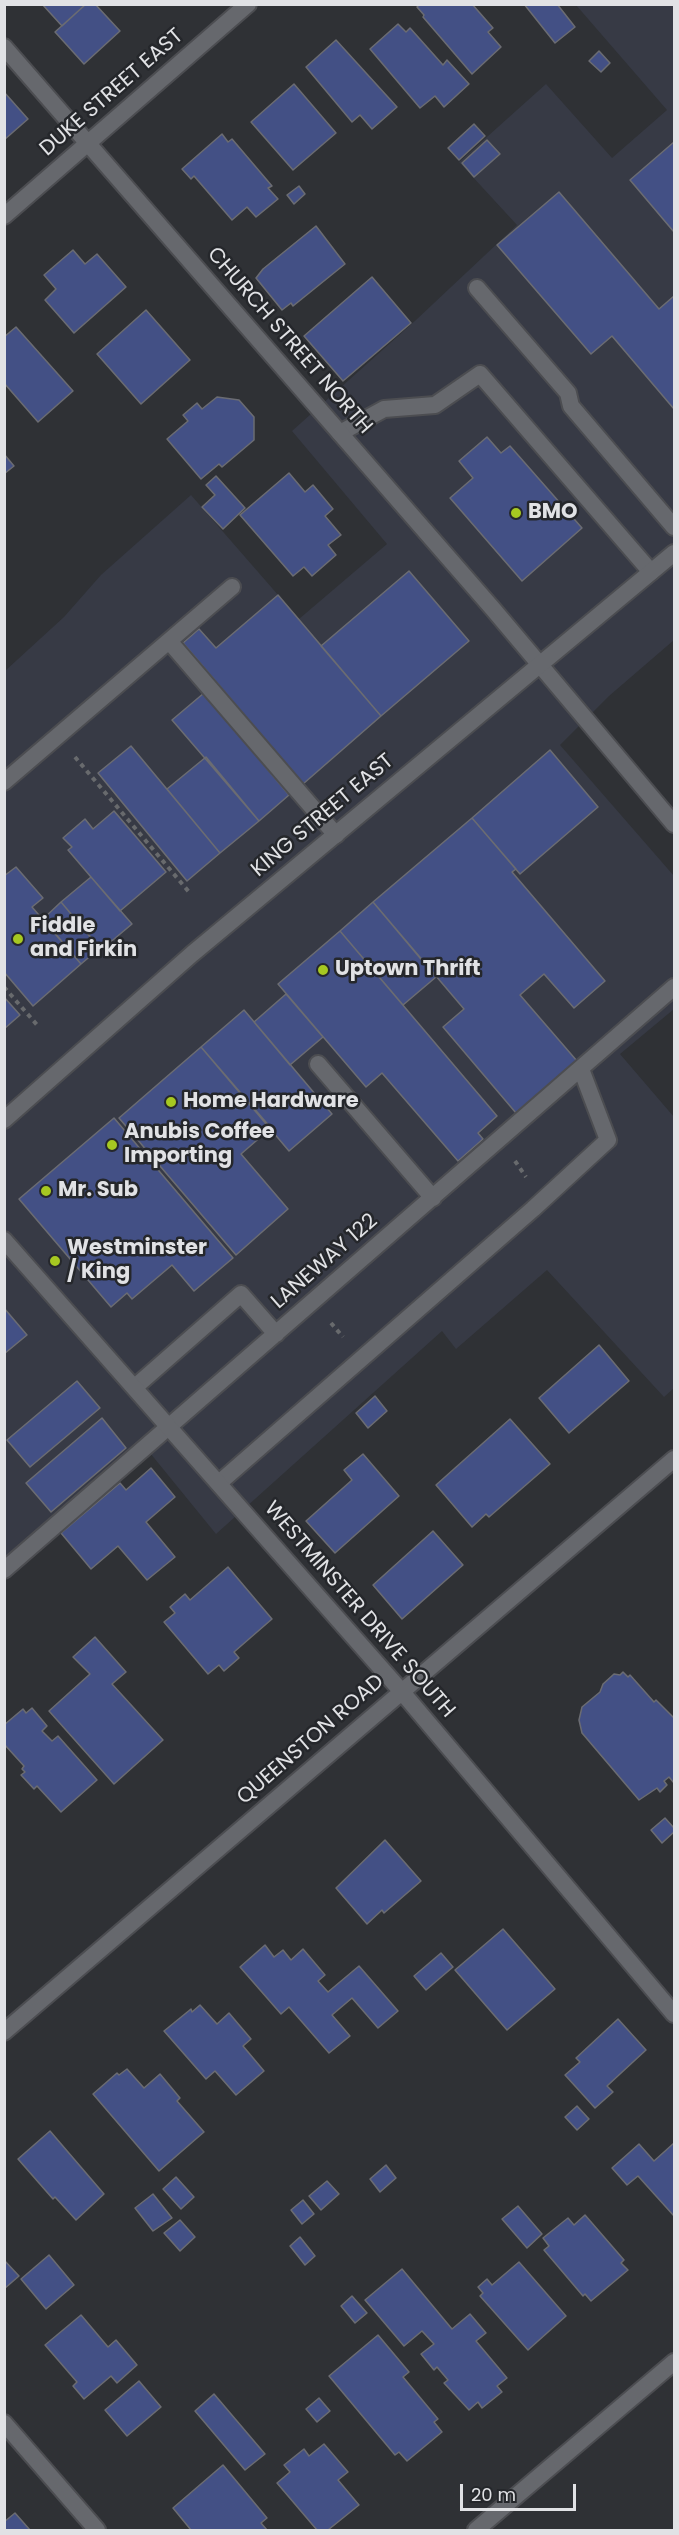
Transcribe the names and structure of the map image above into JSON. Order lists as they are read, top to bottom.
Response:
{
  "streets": {
    "street": [
      "DUKE STREET EAST",
      "CHURCH STREET NORTH",
      "KING STREET EAST",
      "LANEWAY 122",
      "WESTMINSTER DRIVE SOUTH",
      "QUEENSTON ROAD"
    ]
  },
  "crossings": [
    ["DUKE STREET EAST", "CHURCH STREET NORTH"],
    ["CHURCH STREET NORTH", "KING STREET EAST"],
    ["LANEWAY 122", "WESTMINSTER DRIVE SOUTH"],
    ["WESTMINSTER DRIVE SOUTH", "QUEENSTON ROAD"]
  ],
  "places": [
    "BMO",
    "Fiddle and Firkin",
    "Uptown Thrift",
    "Home Hardware",
    "Anubis Coffee Importing",
    "Mr. Sub",
    "Westminster / King"
  ],
  "scale_bar": "20 m"
}
